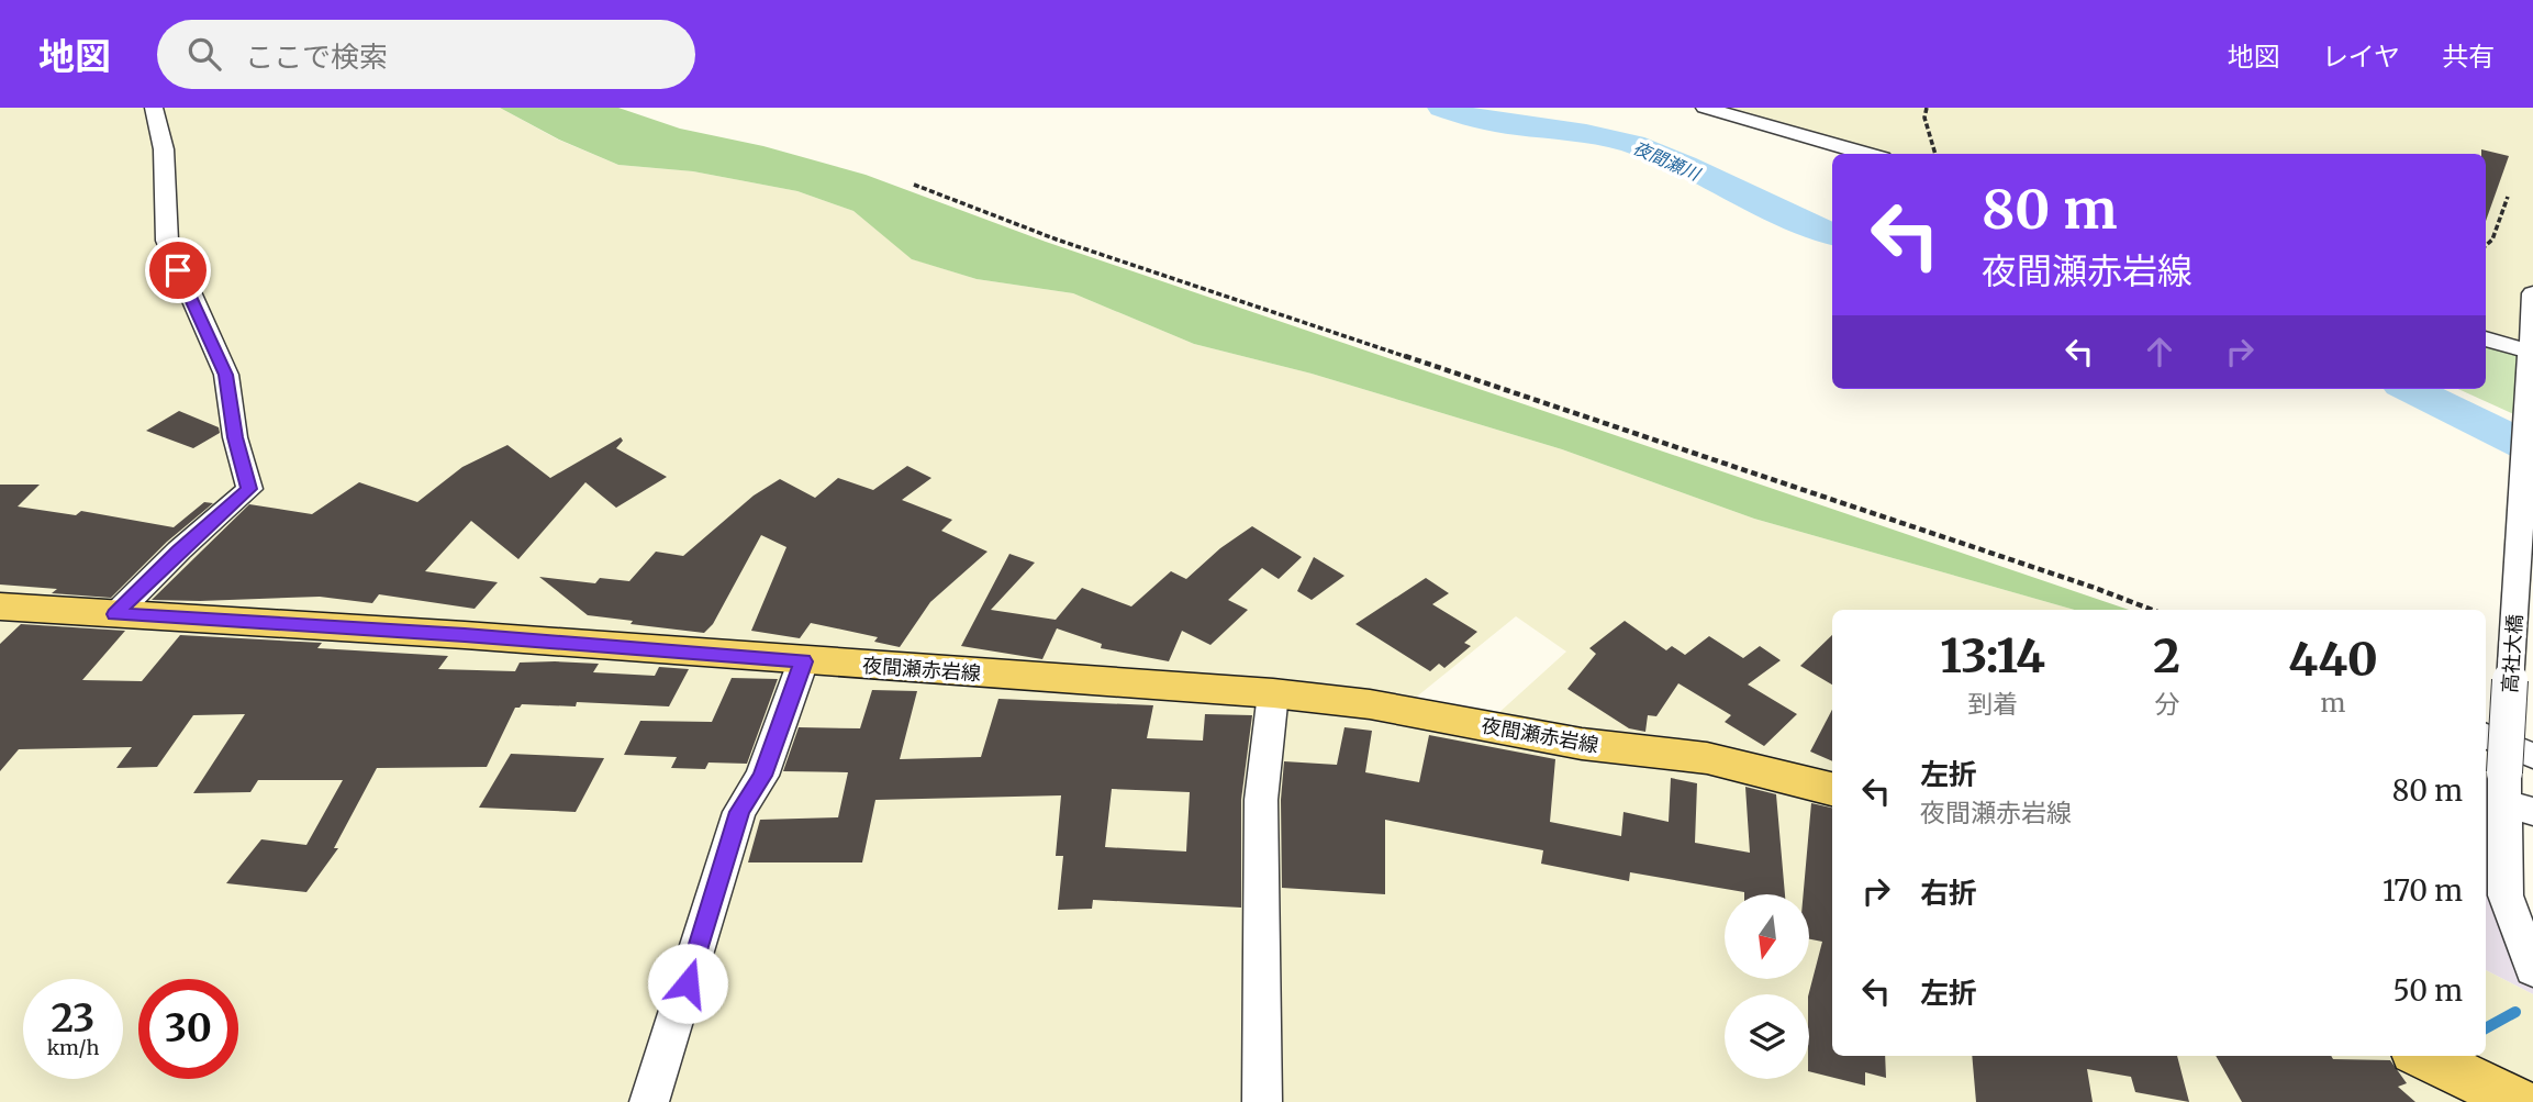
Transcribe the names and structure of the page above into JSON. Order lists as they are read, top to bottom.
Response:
{
  "streets": {
    "main road": ["夜間瀬赤岩線"],
    "street": ["高社大橋"]
  },
  "water": ["夜間瀬川"],
  "north": "bottom",
  "page": {
    "header": "地図",
    "search": "ここで検索",
    "nav": ["地図", "レイヤ", "共有"],
    "turn": ["80 m", "夜間瀬赤岩線"],
    "eta": [
      "13:14",
      "到着",
      "2",
      "分",
      "440",
      "m"
    ],
    "list": [
      {
        "name": "左折",
        "note": "夜間瀬赤岩線",
        "value": "80 m"
      },
      {
        "name": "右折",
        "value": "170 m"
      },
      {
        "name": "左折",
        "value": "50 m"
      }
    ],
    "speed": "23 km/h",
    "limit": "30"
  }
}
